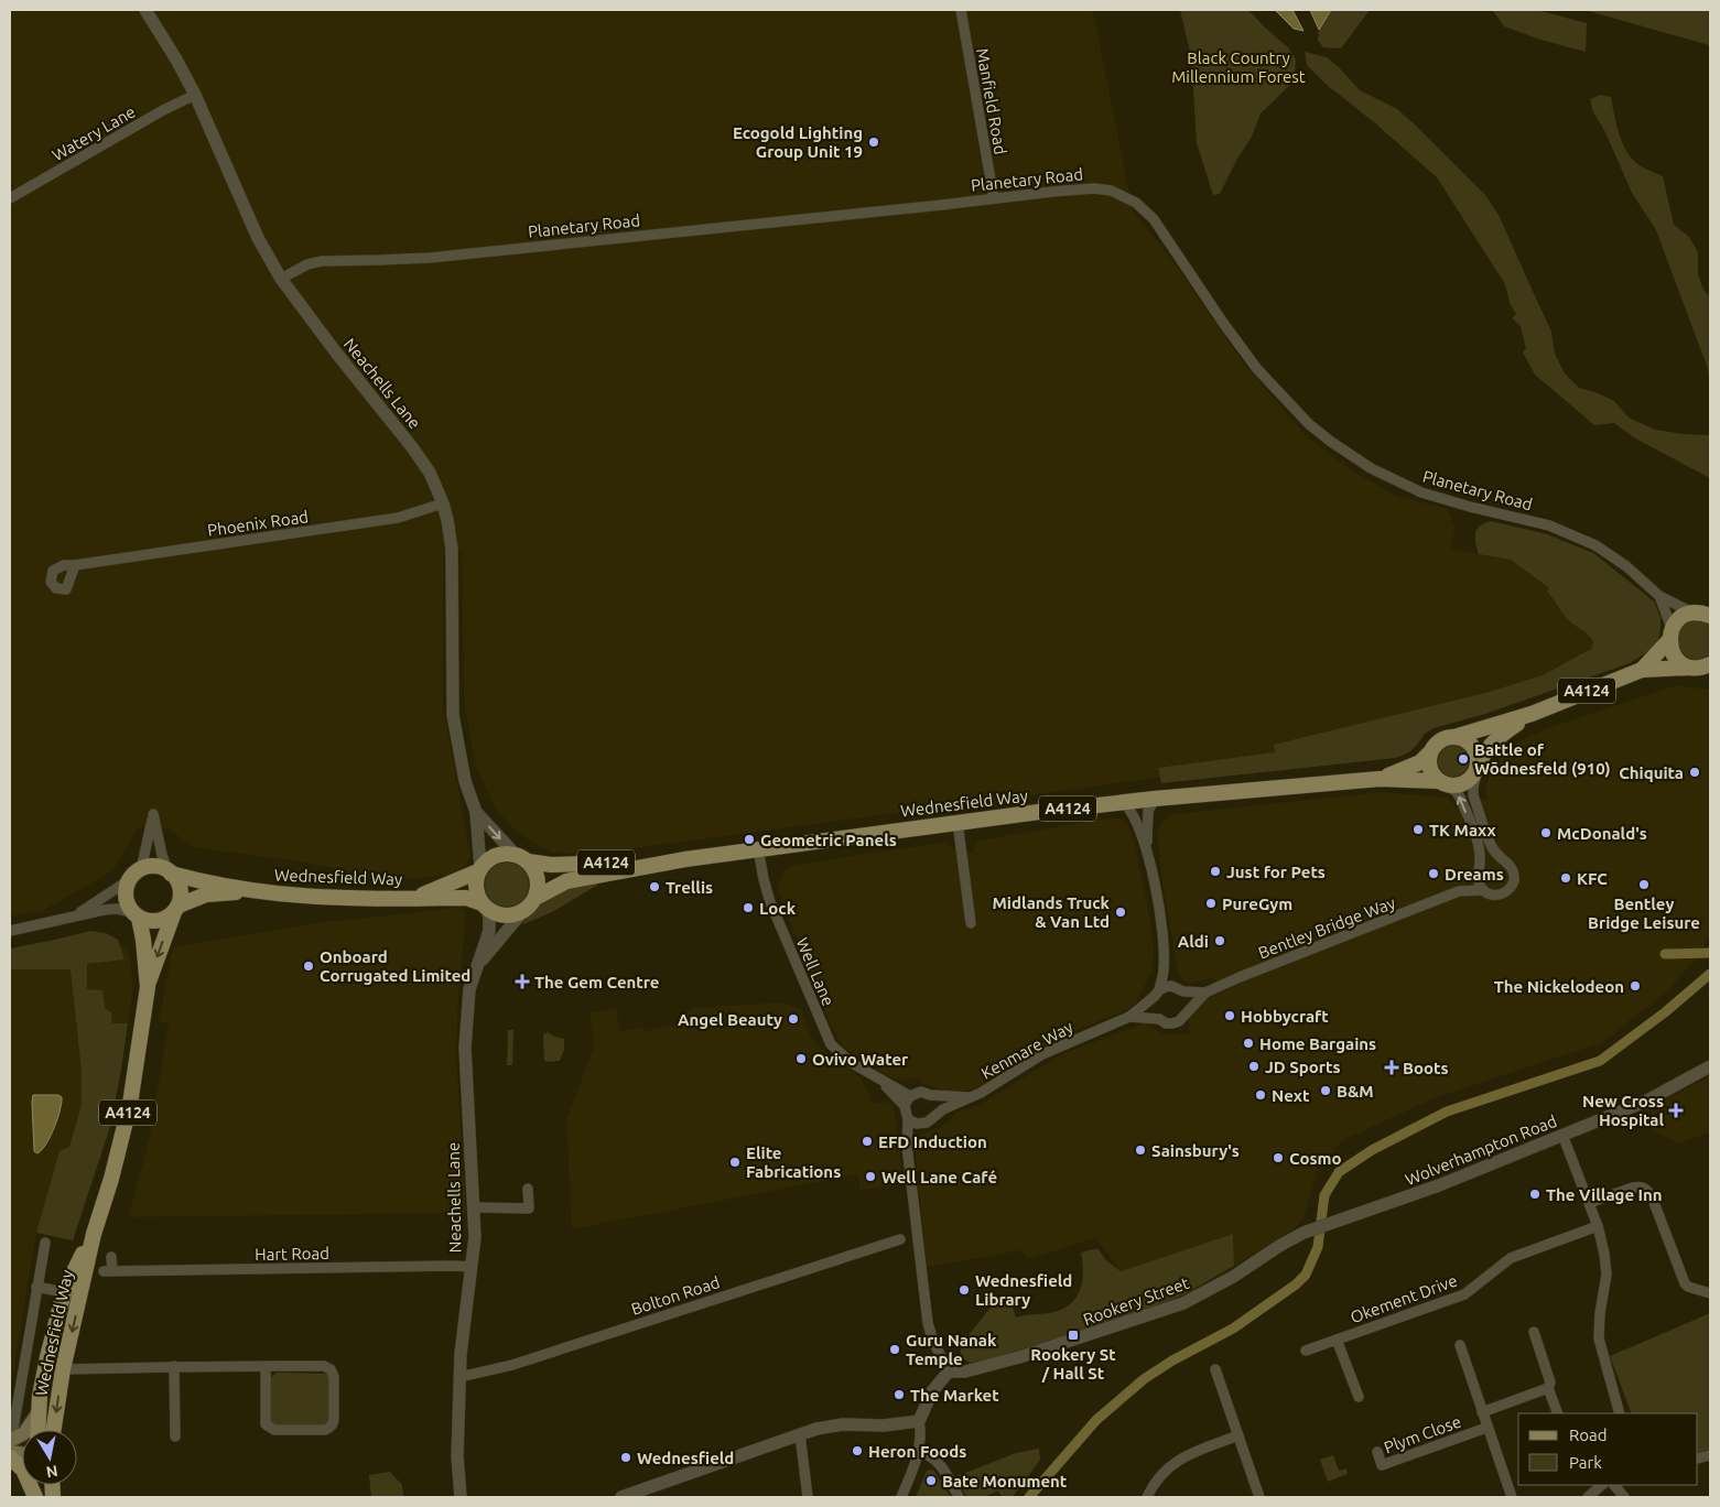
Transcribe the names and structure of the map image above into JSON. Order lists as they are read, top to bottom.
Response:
{
  "streets": {
    "main road": ["A4124", "Wednesfield Way"],
    "street": [
      "Manfield Road",
      "Watery Lane",
      "Planetary Road",
      "Neachells Lane",
      "Phoenix Road",
      "Bentley Bridge Way",
      "Well Lane",
      "Kenmare Way",
      "Wolverhampton Road",
      "Hart Road",
      "Bolton Road",
      "Okement Drive",
      "Rookery Street",
      "Plym Close"
    ]
  },
  "crossings": [
    ["Manfield Road", "Planetary Road"],
    ["Watery Lane", "Neachells Lane"],
    ["Planetary Road", "Neachells Lane"],
    ["Planetary Road", "A4124"],
    ["Neachells Lane", "Phoenix Road"],
    ["Neachells Lane", "Wednesfield Way"],
    ["Neachells Lane", "Hart Road"],
    ["Neachells Lane", "Bolton Road"],
    ["A4124", "Wednesfield Way"],
    ["Wednesfield Way", "Well Lane"],
    ["Wolverhampton Road", "Rookery Street"]
  ],
  "parks": ["Black Country Millennium Forest"],
  "places": {
    "other": [
      "Ecogold Lighting Group Unit 19",
      "Battle of Wōdnesfeld (910)",
      "Chiquita",
      "TK Maxx",
      "McDonald's",
      "Geometric Panels",
      "Just for Pets",
      "Dreams",
      "KFC",
      "Bentley Bridge Leisure",
      "Trellis",
      "PureGym",
      "Lock",
      "Midlands Truck & Van Ltd",
      "Aldi",
      "Onboard Corrugated Limited",
      "The Nickelodeon",
      "Hobbycraft",
      "Angel Beauty",
      "Home Bargains",
      "Ovivo Water",
      "JD Sports",
      "B&M",
      "Next",
      "EFD Induction",
      "Sainsbury's",
      "Cosmo",
      "Elite Fabrications",
      "Well Lane Café",
      "The Village Inn",
      "Wednesfield Library",
      "Guru Nanak Temple",
      "The Market",
      "Heron Foods",
      "Wednesfield",
      "Bate Monument"
    ],
    "health": ["The Gem Centre", "Boots", "New Cross Hospital"],
    "transit": ["Rookery St / Hall St"]
  },
  "legend": ["Road", "Park"],
  "north": "bottom"
}
